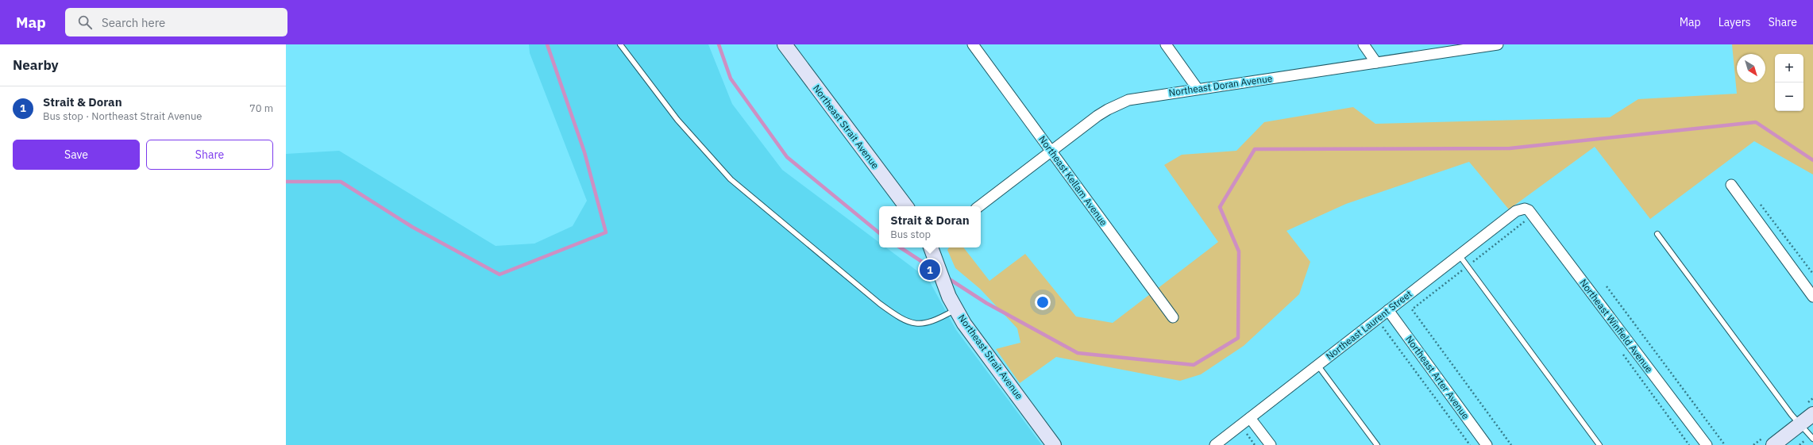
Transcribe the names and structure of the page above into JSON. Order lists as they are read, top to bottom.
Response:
{
  "streets": {
    "main road": ["Northeast Strait Avenue"],
    "street": [
      "Northeast Doran Avenue",
      "Northeast Kellam Avenue",
      "Northeast Laurent Street",
      "Northeast Winfield Avenue",
      "Northeast Arter Avenue"
    ]
  },
  "crossings": [
    ["Northeast Doran Avenue", "Northeast Kellam Avenue"],
    ["Northeast Laurent Street", "Northeast Winfield Avenue"],
    ["Northeast Laurent Street", "Northeast Arter Avenue"]
  ],
  "north": "bottom right",
  "page": {
    "header": "Map",
    "search": "Search here",
    "nav": ["Map", "Layers", "Share"],
    "heading": "Nearby",
    "map_buttons": ["+", "−"],
    "list": [
      {
        "mark": "1",
        "name": "Strait & Doran",
        "note": "Bus stop · Northeast Strait Avenue",
        "value": "70 m"
      }
    ],
    "buttons": ["Save", "Share"],
    "popup": ["Strait & Doran", "Bus stop"],
    "pins": "1"
  }
}
